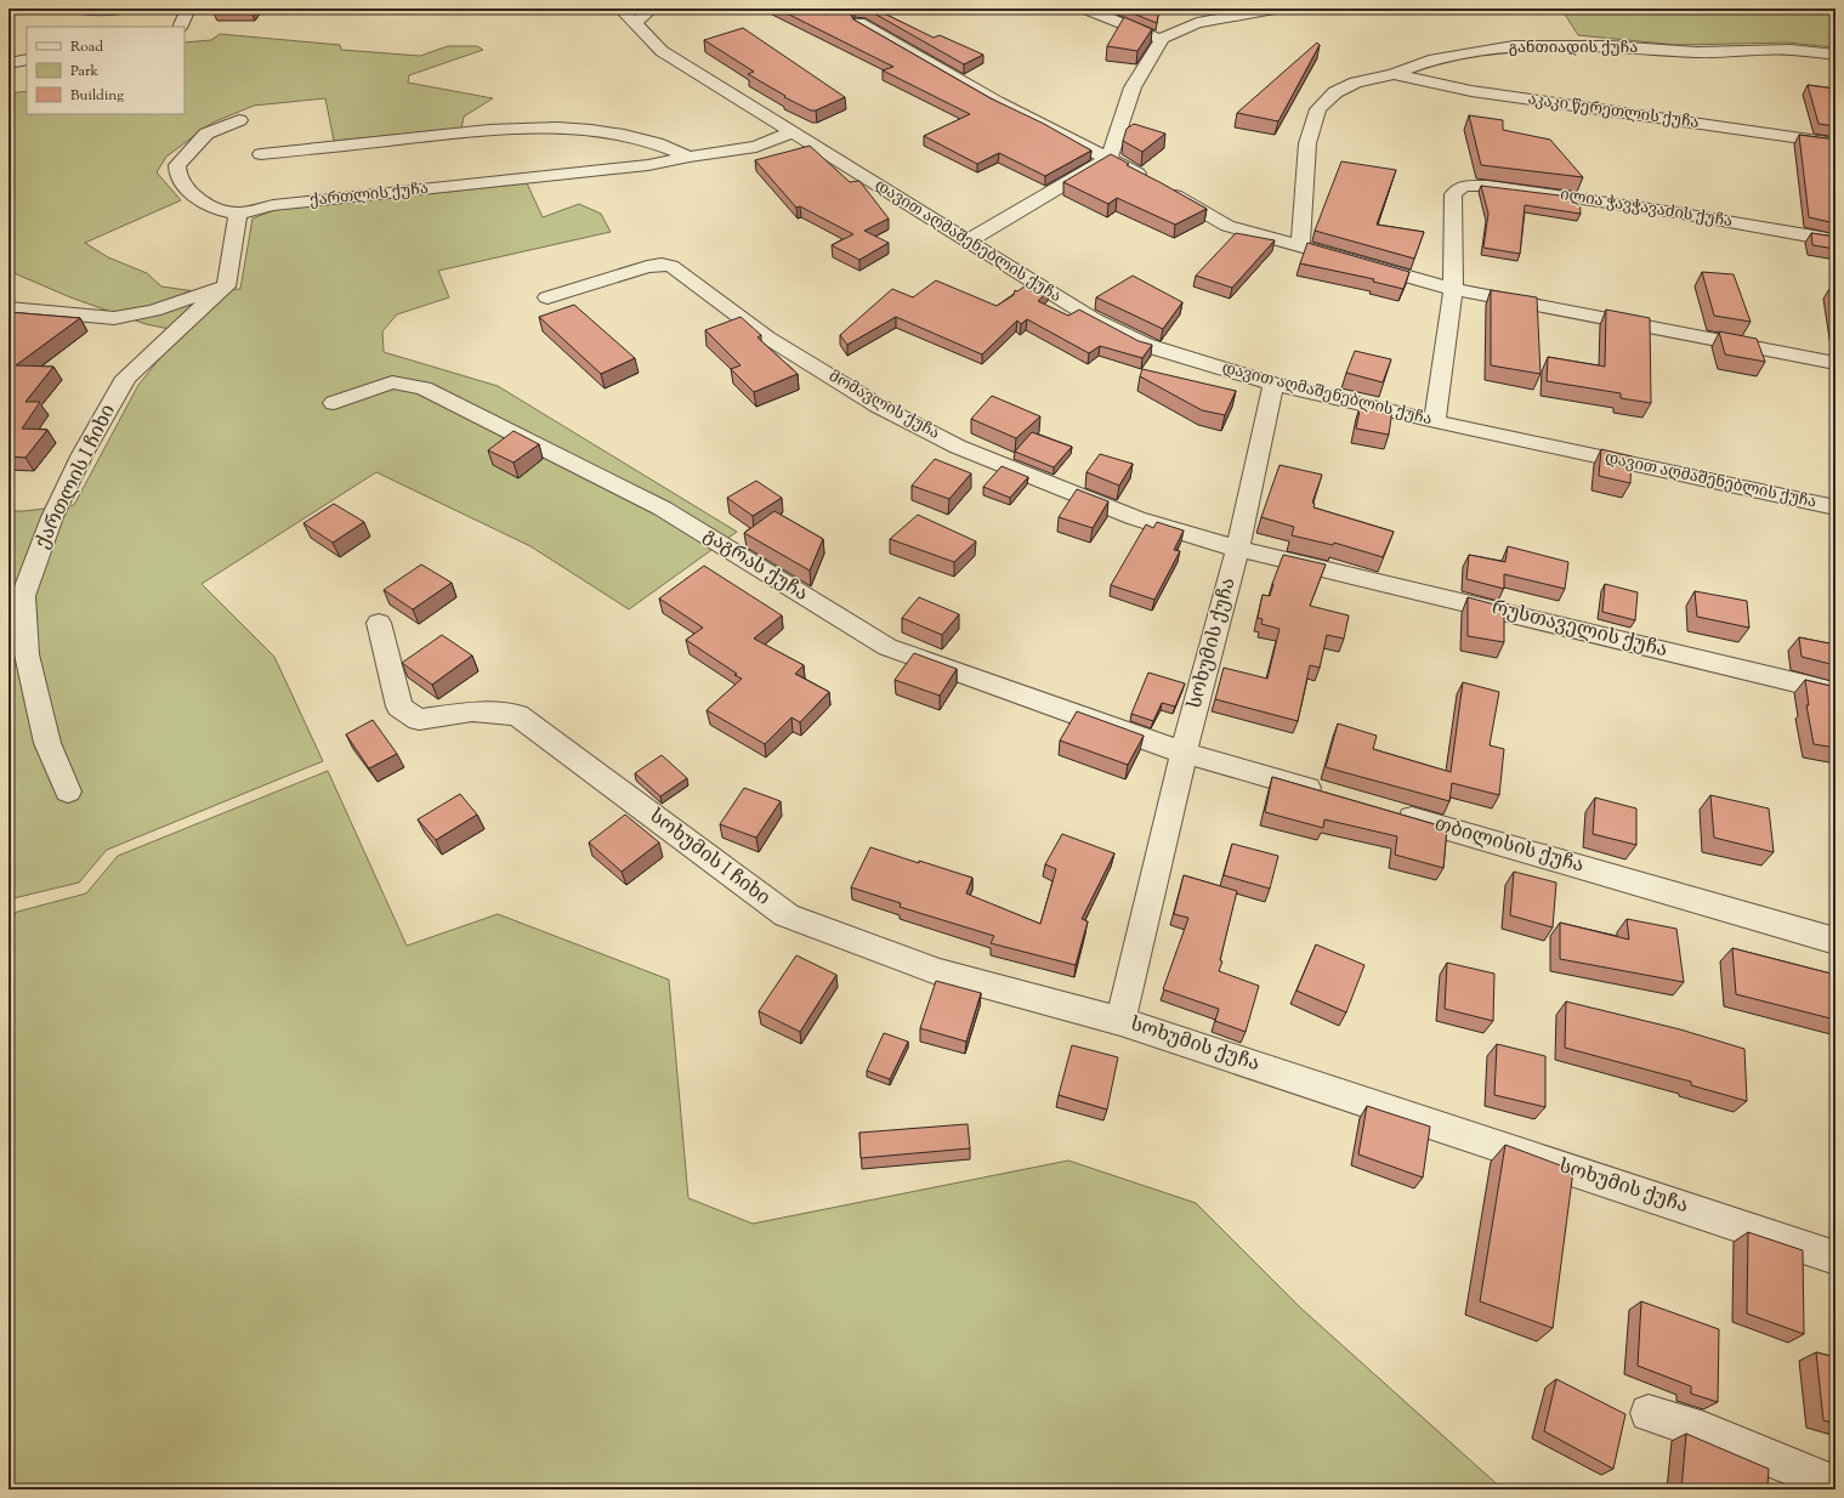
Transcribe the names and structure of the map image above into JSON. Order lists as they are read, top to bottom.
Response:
{
  "streets": {
    "street": [
      "განთიადის ქუჩა",
      "აკაკი წერეთლის ქუჩა",
      "ქართლის ქუჩა",
      "ილია ჭავჭავაძის ქუჩა",
      "დავით აღმაშენებლის ქუჩა",
      "მომავლის ქუჩა",
      "ქართლის I ჩიხი",
      "გაგრას ქუჩა",
      "რუსთაველის ქუჩა",
      "სოხუმის ქუჩა",
      "თბილისის ქუჩა",
      "სოხუმის I ჩიხი"
    ]
  },
  "crossings": [
    ["განთიადის ქუჩა", "აკაკი წერეთლის ქუჩა"],
    ["ქართლის ქუჩა", "დავით აღმაშენებლის ქუჩა"],
    ["ილია ჭავჭავაძის ქუჩა", "დავით აღმაშენებლის ქუჩა"],
    ["დავით აღმაშენებლის ქუჩა", "სოხუმის ქუჩა"],
    ["მომავლის ქუჩა", "რუსთაველის ქუჩა"],
    ["მომავლის ქუჩა", "სოხუმის ქუჩა"],
    ["გაგრას ქუჩა", "სოხუმის ქუჩა"],
    ["რუსთაველის ქუჩა", "სოხუმის ქუჩა"],
    ["სოხუმის ქუჩა", "სოხუმის I ჩიხი"]
  ],
  "legend": ["Road", "Park", "Building"]
}
